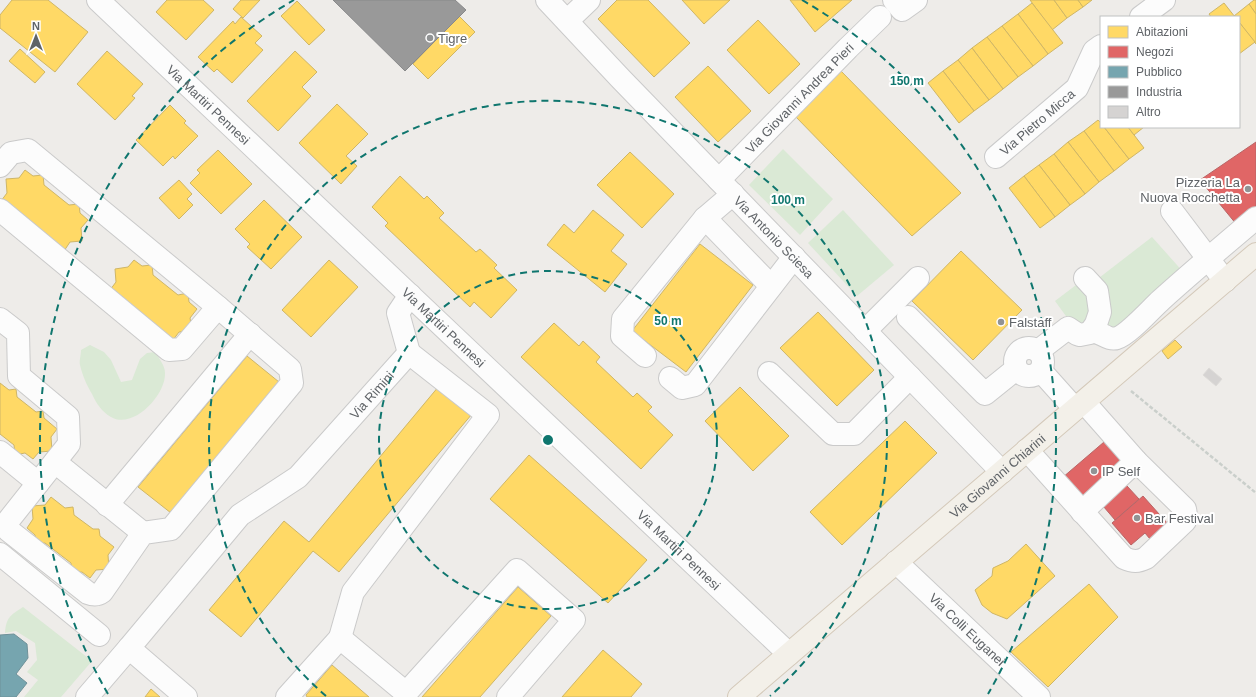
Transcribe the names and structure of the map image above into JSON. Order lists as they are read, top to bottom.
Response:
{
  "streets": {
    "main road": ["Via Giovanni Chiarini"],
    "street": [
      "Via Giovanni Andrea Pieri",
      "Via Martiri Pennesi",
      "Via Pietro Micca",
      "Via Antonio Sciesa",
      "Via Rimini",
      "Via Colli Euganei"
    ]
  },
  "crossings": [
    ["Via Giovanni Andrea Pieri", "Via Antonio Sciesa"],
    ["Via Martiri Pennesi", "Via Giovanni Chiarini"],
    ["Via Antonio Sciesa", "Via Giovanni Chiarini"],
    ["Via Giovanni Chiarini", "Via Colli Euganei"]
  ],
  "places": [
    "Tigre",
    "Pizzeria La Nuova Rocchetta",
    "Falstaff",
    "IP Self",
    "Bar Festival"
  ],
  "legend": [
    "Abitazioni",
    "Negozi",
    "Pubblico",
    "Industria",
    "Altro"
  ],
  "north": "top",
  "rings": ["150 m", "100 m", "50 m"]
}
